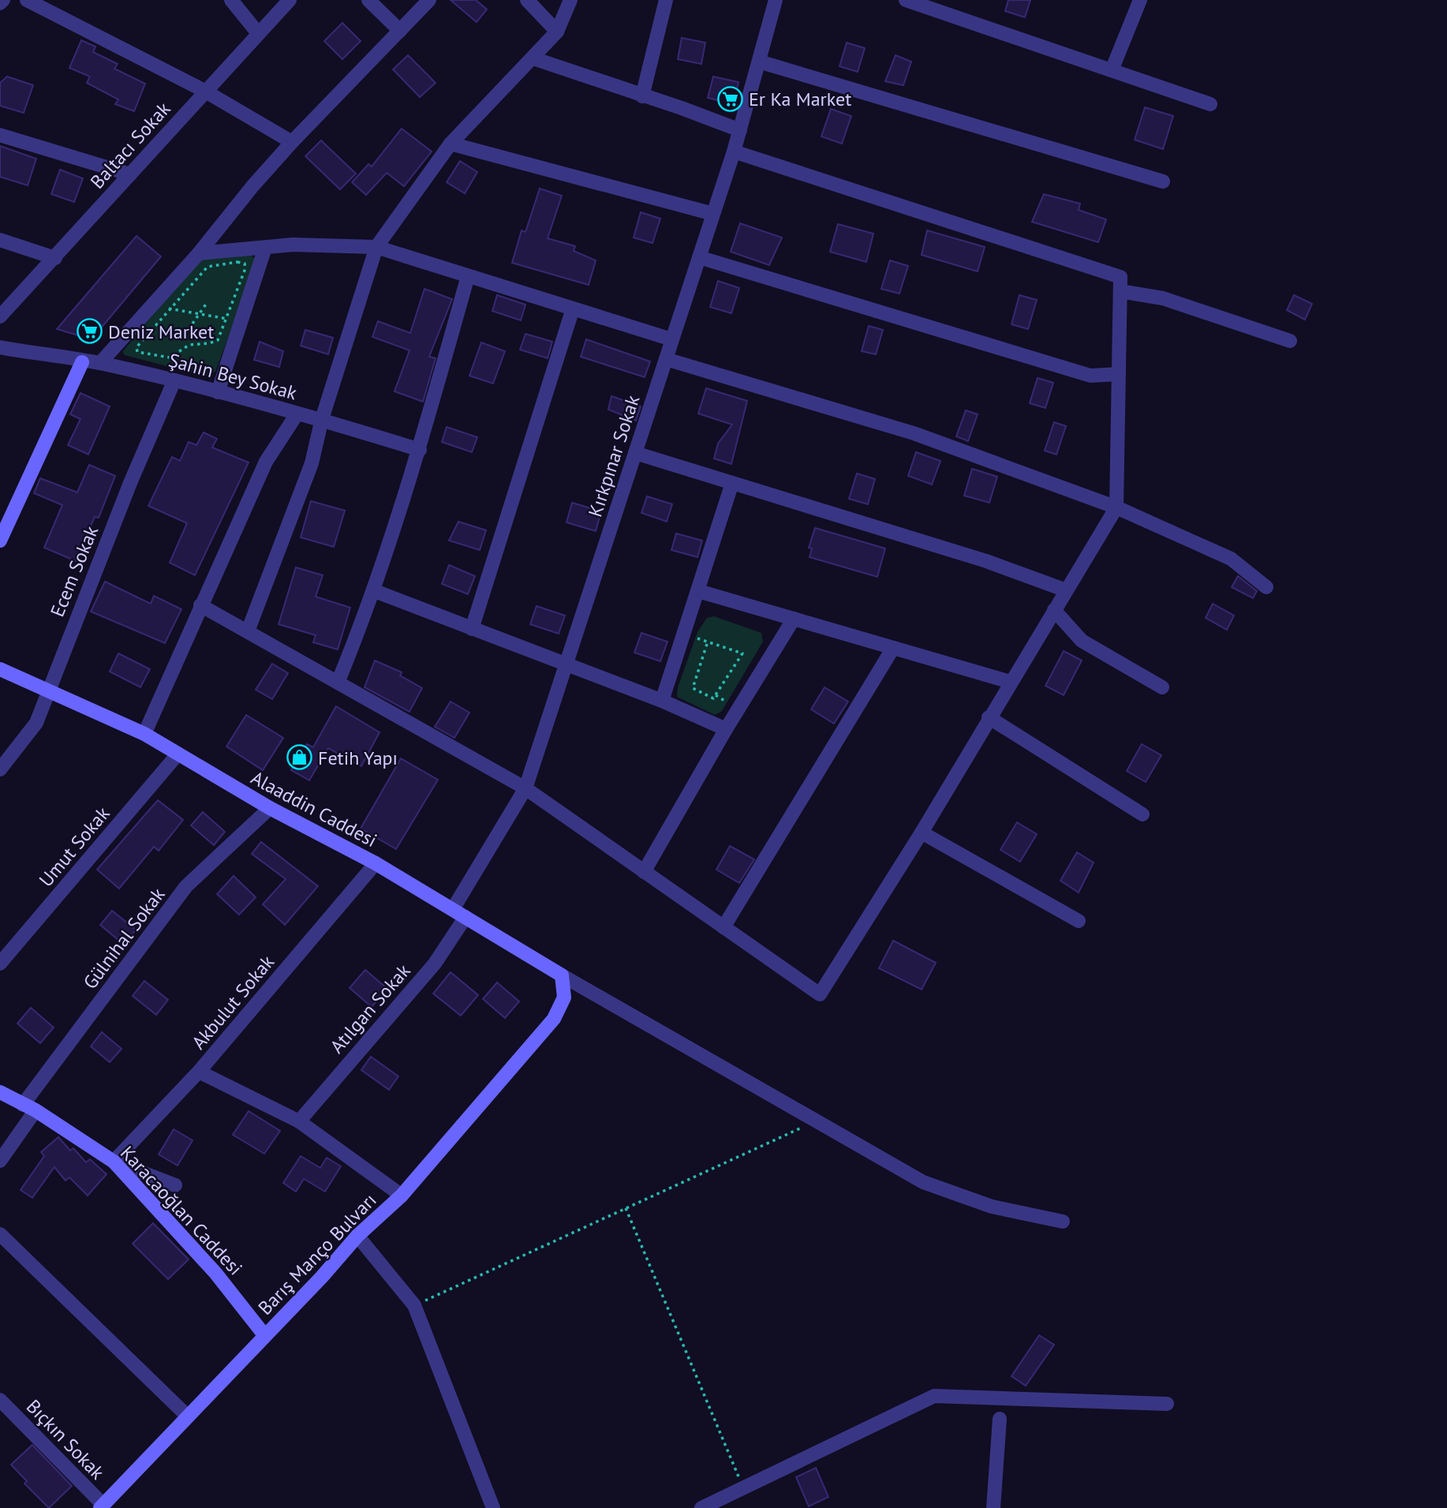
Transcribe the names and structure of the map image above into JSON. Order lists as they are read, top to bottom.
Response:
{
  "streets": {
    "street": [
      "Baltacı Sokak",
      "Şahin Bey Sokak",
      "Kırkpınar Sokak",
      "Ecem Sokak",
      "Alaaddin Caddesi",
      "Umut Sokak",
      "Gülnihal Sokak",
      "Akbulut Sokak",
      "Atılgan Sokak",
      "Karacaoğlan Caddesi",
      "Barış Manço Bulvarı",
      "Bıçkın Sokak"
    ]
  },
  "crossings": [
    ["Şahin Bey Sokak", "Ecem Sokak"],
    ["Kırkpınar Sokak", "Alaaddin Caddesi"],
    ["Ecem Sokak", "Alaaddin Caddesi"],
    ["Alaaddin Caddesi", "Umut Sokak"],
    ["Alaaddin Caddesi", "Gülnihal Sokak"],
    ["Alaaddin Caddesi", "Akbulut Sokak"],
    ["Alaaddin Caddesi", "Atılgan Sokak"],
    ["Alaaddin Caddesi", "Barış Manço Bulvarı"],
    ["Gülnihal Sokak", "Karacaoğlan Caddesi"],
    ["Akbulut Sokak", "Karacaoğlan Caddesi"],
    ["Karacaoğlan Caddesi", "Barış Manço Bulvarı"],
    ["Barış Manço Bulvarı", "Bıçkın Sokak"]
  ],
  "places": {
    "supermarket": ["Er Ka Market", "Deniz Market"],
    "shop": ["Fetih Yapı"]
  }
}
